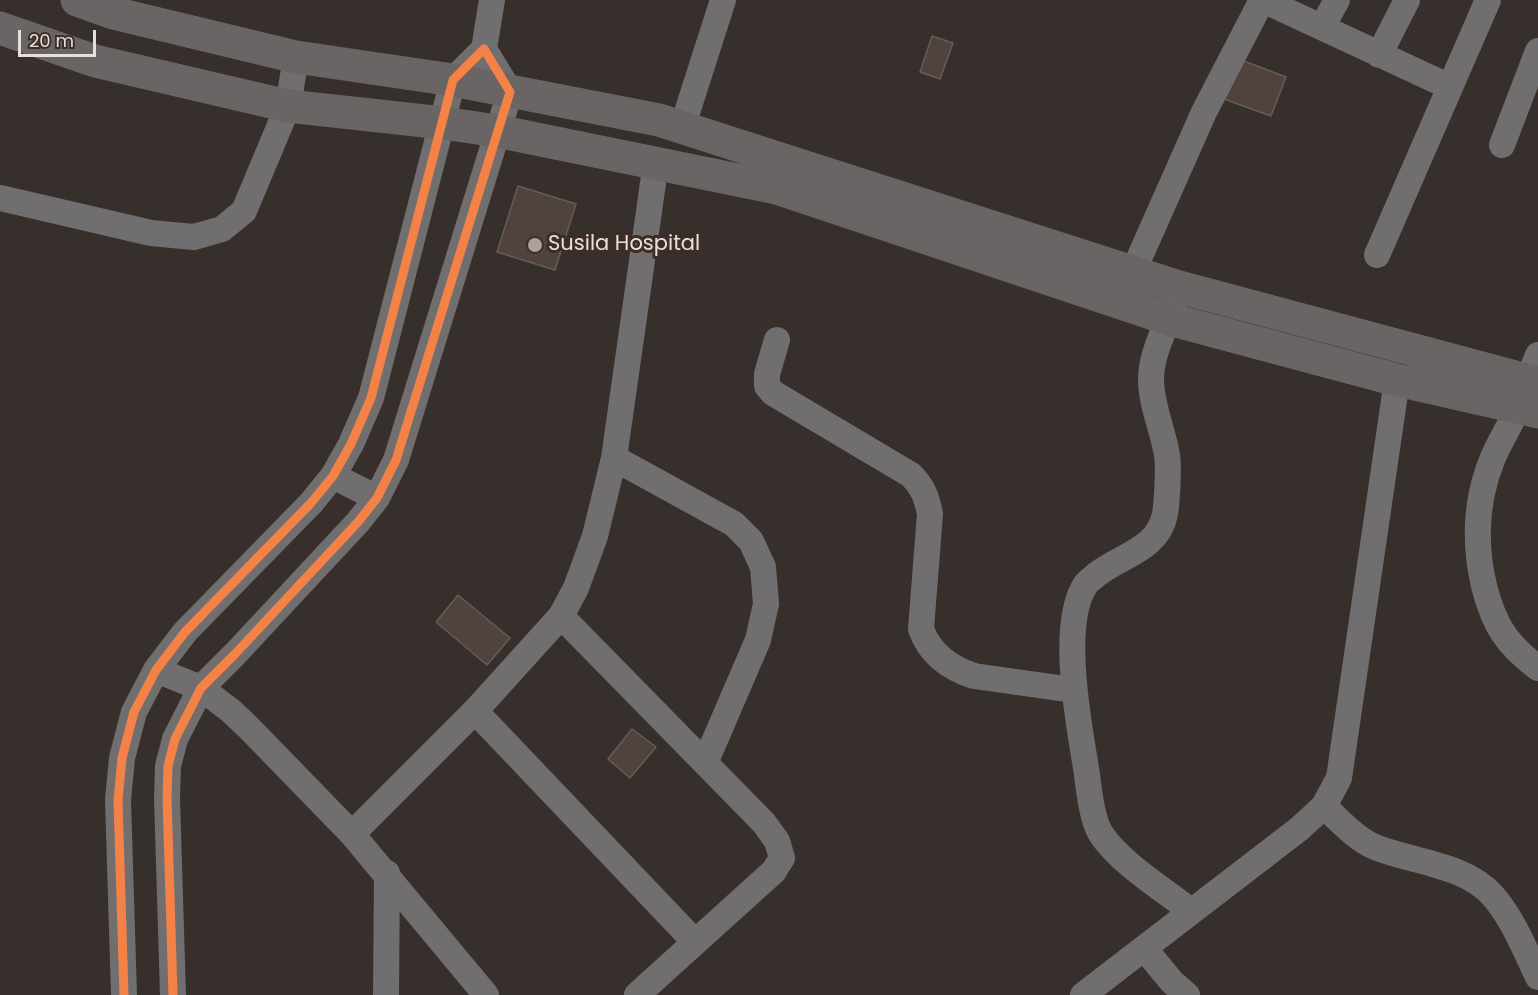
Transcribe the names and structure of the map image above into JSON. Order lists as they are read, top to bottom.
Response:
{
  "places": ["Susila Hospital"],
  "scale_bar": "20 m"
}
